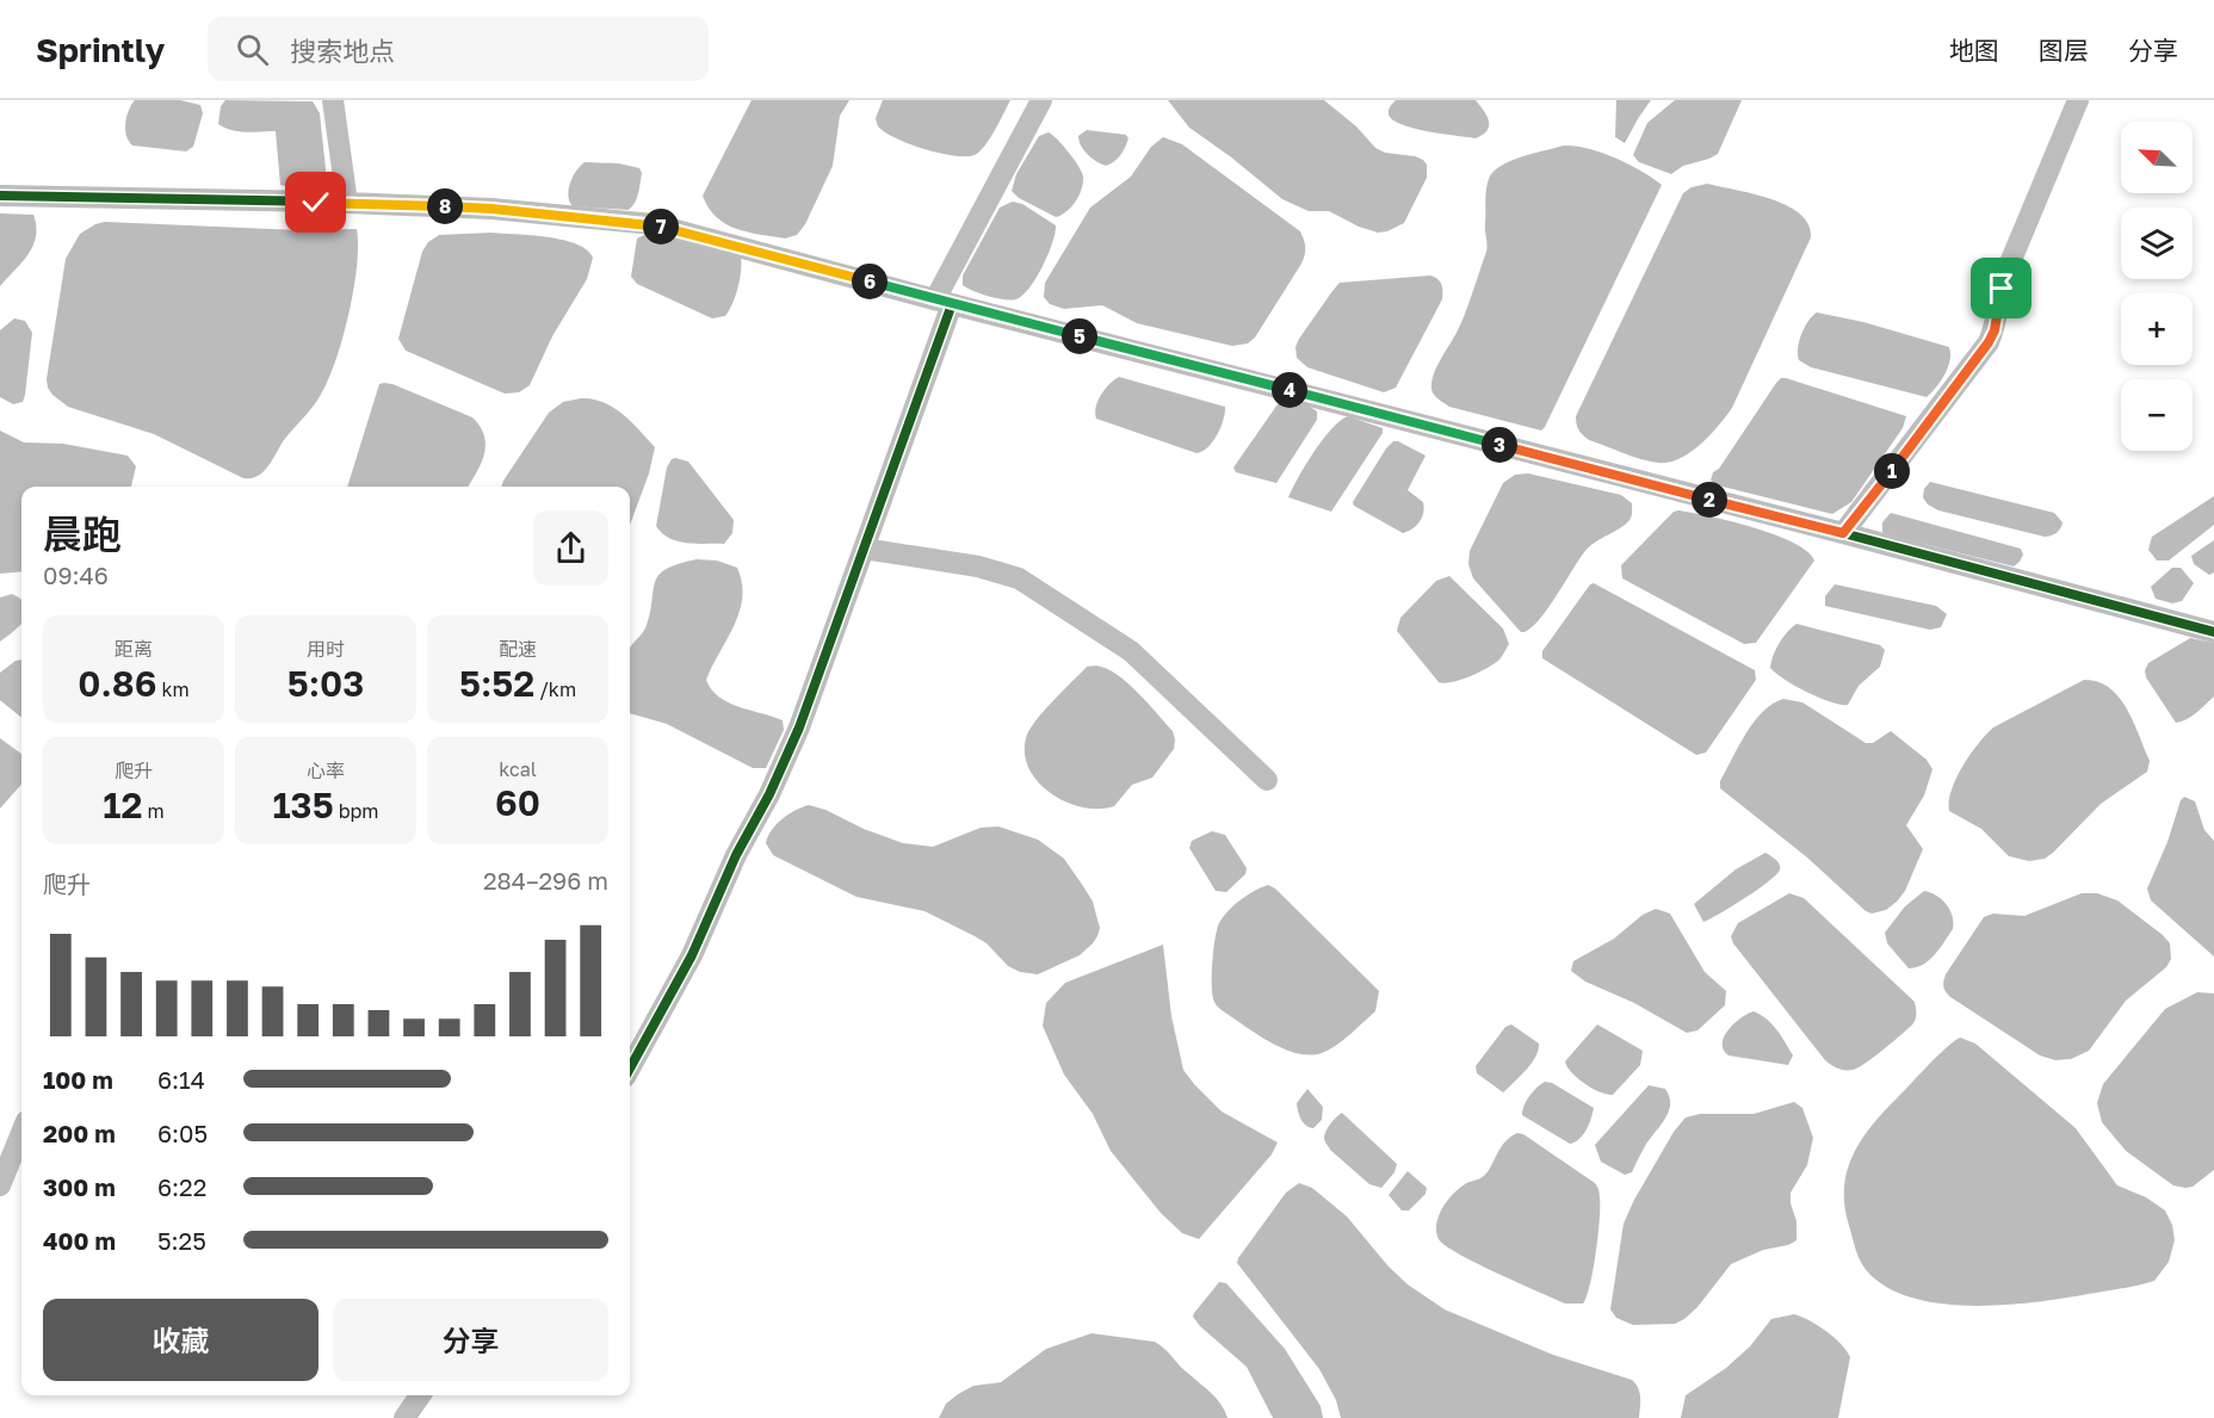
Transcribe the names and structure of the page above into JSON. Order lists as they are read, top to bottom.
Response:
{
  "north": "top left",
  "page": {
    "header": "Sprintly",
    "search": "搜索地点",
    "nav": ["地图", "图层", "分享"],
    "map_buttons": ["+", "−"],
    "pins": [
      "8",
      "7",
      "6",
      "5",
      "4",
      "3",
      "1",
      "2"
    ],
    "heading": ["晨跑", "09:46"],
    "stats": [
      ["距离", "0.86 km"],
      ["用时", "5:03"],
      ["配速", "5:52 /km"],
      ["爬升", "12 m"],
      ["心率", "135 bpm"],
      ["kcal", "60"]
    ],
    "chart": ["爬升", "284–296 m"],
    "list": [
      {
        "name": "100 m",
        "note": "6:14"
      },
      {
        "name": "200 m",
        "note": "6:05"
      },
      {
        "name": "300 m",
        "note": "6:22"
      },
      {
        "name": "400 m",
        "note": "5:25"
      }
    ],
    "buttons": ["收藏", "分享"]
  }
}
